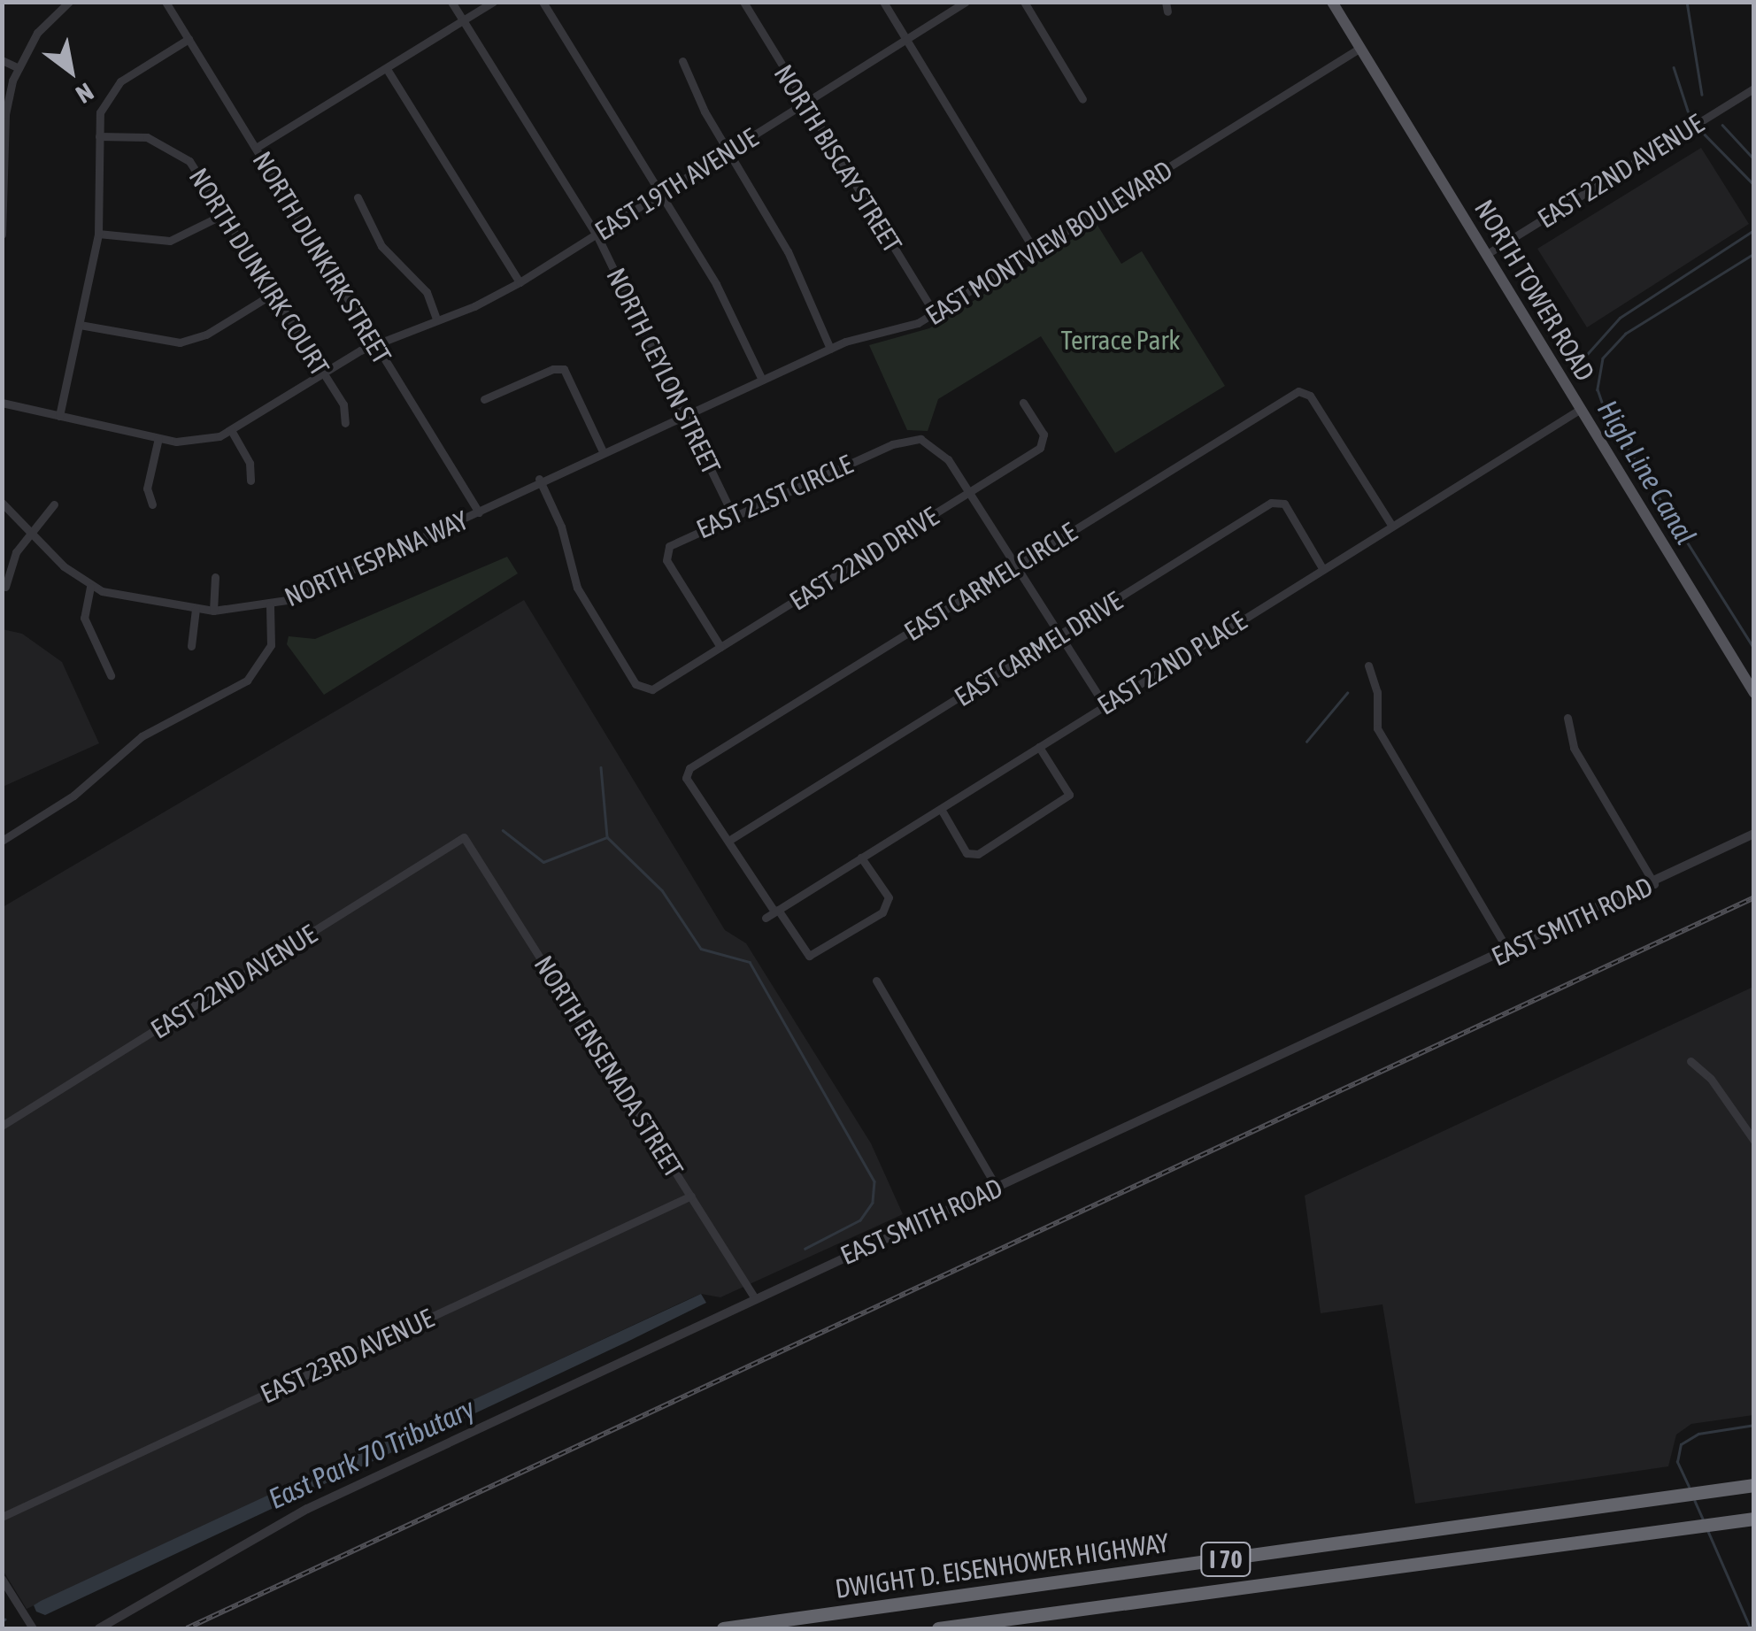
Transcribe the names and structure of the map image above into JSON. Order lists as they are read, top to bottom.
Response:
{
  "streets": {
    "highway": ["I 70", "DWIGHT D. EISENHOWER HIGHWAY"],
    "main road": ["NORTH TOWER ROAD"],
    "street": [
      "NORTH BISCAY STREET",
      "EAST 22ND AVENUE",
      "EAST 19TH AVENUE",
      "EAST MONTVIEW BOULEVARD",
      "NORTH DUNKIRK STREET",
      "NORTH DUNKIRK COURT",
      "NORTH CEYLON STREET",
      "EAST 21ST CIRCLE",
      "NORTH ESPANA WAY",
      "EAST 22ND DRIVE",
      "EAST CARMEL CIRCLE",
      "EAST CARMEL DRIVE",
      "EAST 22ND PLACE",
      "EAST SMITH ROAD",
      "NORTH ENSENADA STREET",
      "EAST 23RD AVENUE"
    ]
  },
  "crossings": [
    ["NORTH BISCAY STREET", "EAST 19TH AVENUE"],
    ["NORTH BISCAY STREET", "EAST MONTVIEW BOULEVARD"],
    ["EAST 22ND AVENUE", "NORTH TOWER ROAD"],
    ["EAST 22ND AVENUE", "NORTH ENSENADA STREET"],
    ["EAST 19TH AVENUE", "NORTH DUNKIRK STREET"],
    ["EAST 19TH AVENUE", "NORTH DUNKIRK COURT"],
    ["EAST 19TH AVENUE", "NORTH CEYLON STREET"],
    ["EAST MONTVIEW BOULEVARD", "NORTH DUNKIRK STREET"],
    ["EAST MONTVIEW BOULEVARD", "NORTH TOWER ROAD"],
    ["EAST MONTVIEW BOULEVARD", "NORTH CEYLON STREET"],
    ["EAST MONTVIEW BOULEVARD", "NORTH ESPANA WAY"],
    ["EAST MONTVIEW BOULEVARD", "EAST 22ND DRIVE"],
    ["NORTH DUNKIRK STREET", "NORTH ESPANA WAY"],
    ["NORTH TOWER ROAD", "EAST 22ND PLACE"],
    ["NORTH CEYLON STREET", "EAST 21ST CIRCLE"],
    ["EAST 21ST CIRCLE", "EAST 22ND DRIVE"],
    ["EAST 21ST CIRCLE", "EAST CARMEL CIRCLE"],
    ["EAST 21ST CIRCLE", "EAST CARMEL DRIVE"],
    ["EAST 21ST CIRCLE", "EAST 22ND PLACE"],
    ["EAST CARMEL CIRCLE", "EAST CARMEL DRIVE"],
    ["EAST CARMEL CIRCLE", "EAST 22ND PLACE"],
    ["EAST CARMEL DRIVE", "EAST 22ND PLACE"],
    ["EAST SMITH ROAD", "NORTH ENSENADA STREET"],
    ["NORTH ENSENADA STREET", "EAST 23RD AVENUE"]
  ],
  "water": ["High Line Canal", "East Park 70 Tributary"],
  "parks": ["Terrace Park"],
  "north": "bottom right"
}
